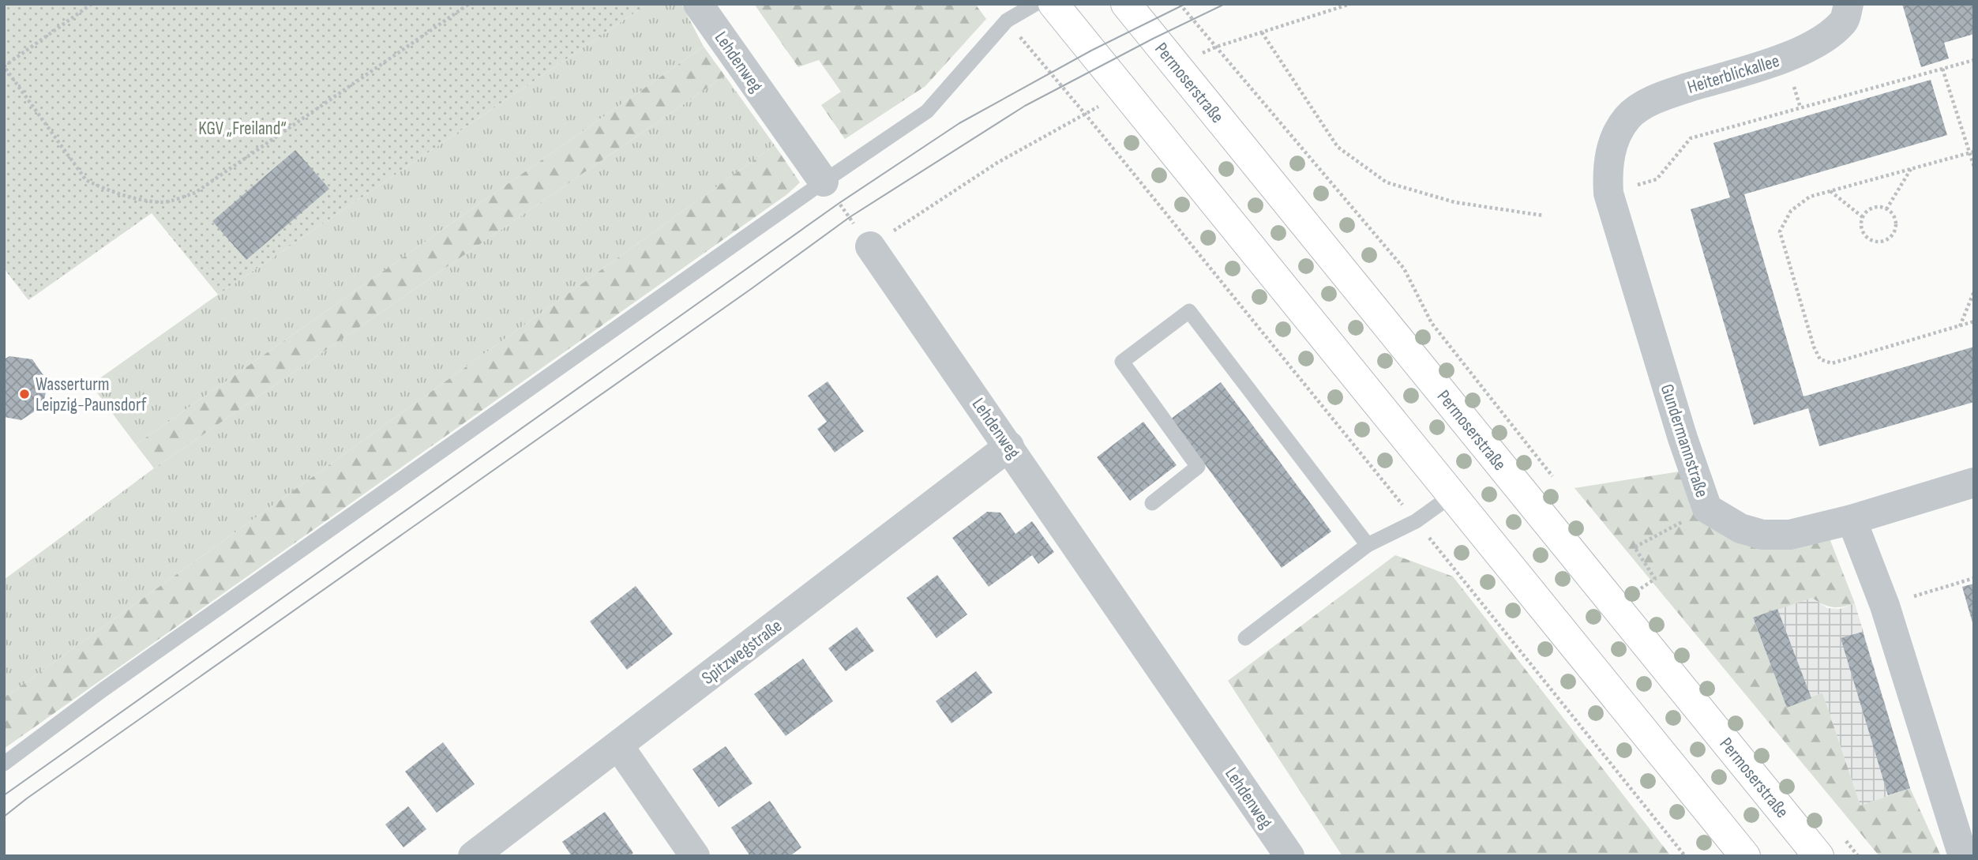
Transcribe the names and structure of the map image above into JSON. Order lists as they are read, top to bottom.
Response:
{
  "streets": {
    "main road": ["Permoserstraße"],
    "street": [
      "Lehdenweg",
      "Heiterblickallee",
      "Gundermannstraße",
      "Spitzwegstraße"
    ]
  },
  "crossings": [
    ["Lehdenweg", "Spitzwegstraße"],
    ["Heiterblickallee", "Gundermannstraße"]
  ],
  "parks": ["KGV „Freiland“"],
  "places": ["Wasserturm Leipzig-Paunsdorf"]
}
